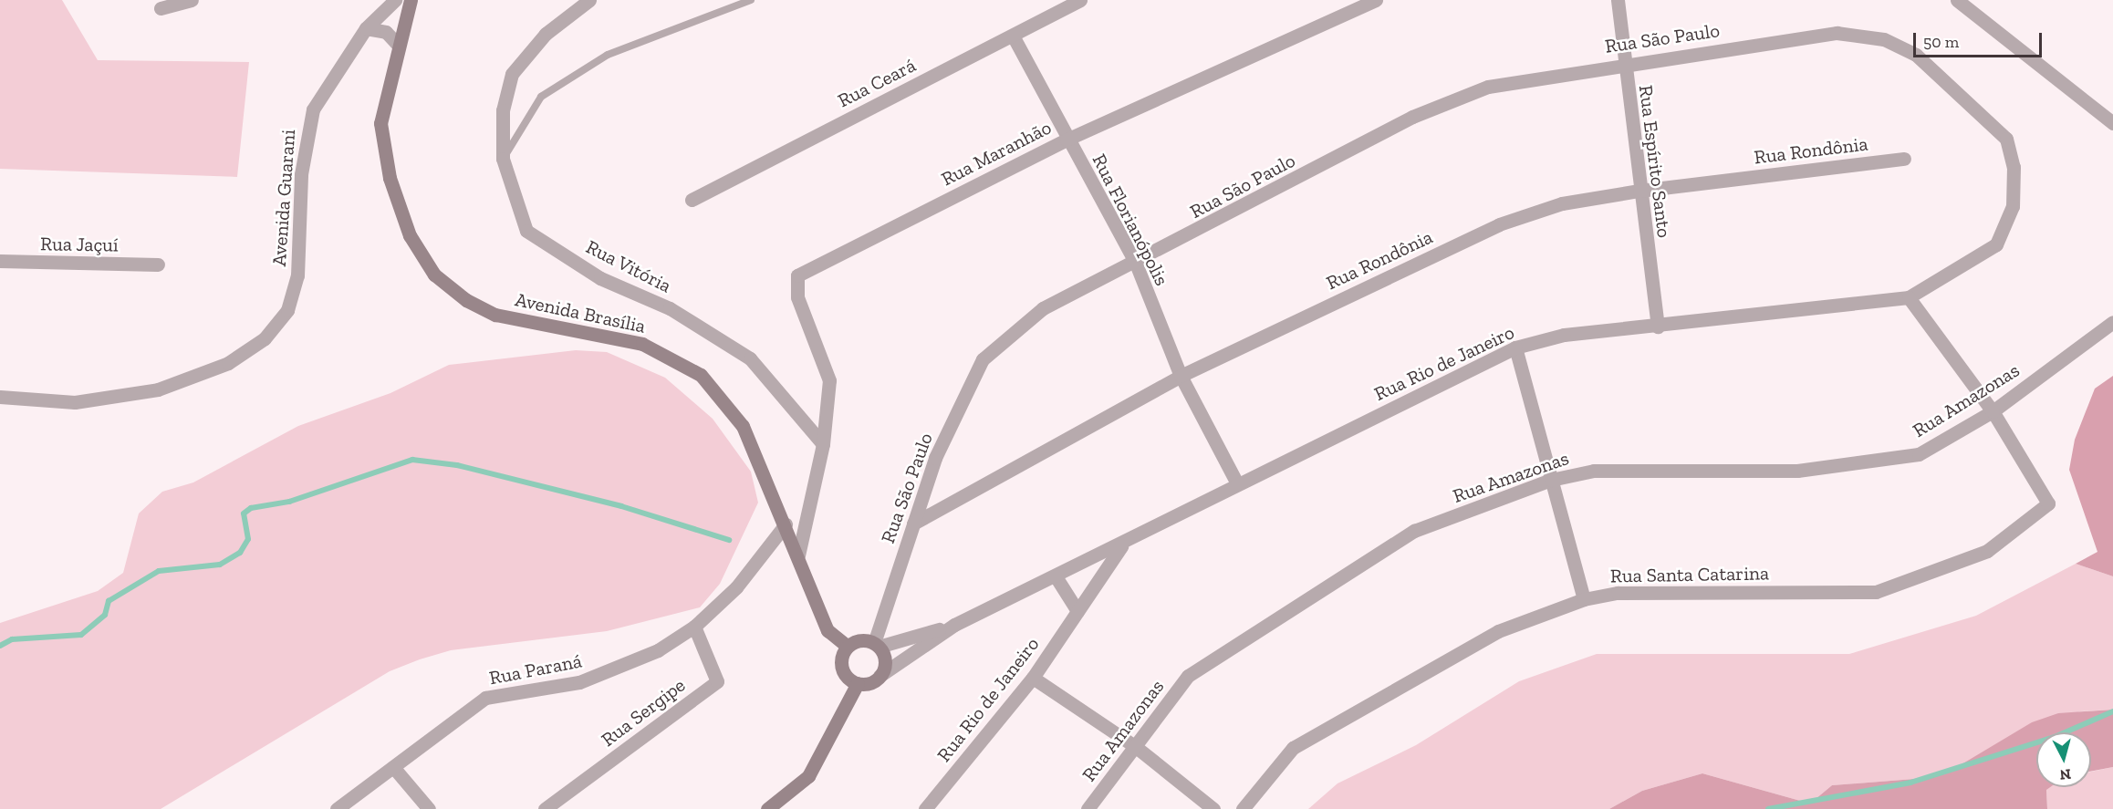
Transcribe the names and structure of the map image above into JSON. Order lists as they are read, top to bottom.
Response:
{
  "streets": {
    "street": [
      "Rua São Paulo",
      "Rua Ceará",
      "Rua Rondônia",
      "Rua Maranhão",
      "Rua Espírito Santo",
      "Avenida Guarani",
      "Rua Florianópolis",
      "Rua Jaçuí",
      "Rua Vitória",
      "Avenida Brasília",
      "Rua Rio de Janeiro",
      "Rua Amazonas",
      "Rua Santa Catarina",
      "Rua Paraná",
      "Rua Sergipe"
    ]
  },
  "crossings": [
    ["Rua São Paulo", "Rua Rondônia"],
    ["Rua São Paulo", "Rua Espírito Santo"],
    ["Rua São Paulo", "Rua Florianópolis"],
    ["Rua São Paulo", "Avenida Brasília"],
    ["Rua São Paulo", "Rua Rio de Janeiro"],
    ["Rua Ceará", "Rua Florianópolis"],
    ["Rua Rondônia", "Rua Espírito Santo"],
    ["Rua Rondônia", "Rua Florianópolis"],
    ["Rua Maranhão", "Rua Florianópolis"],
    ["Rua Maranhão", "Rua Vitória"],
    ["Rua Espírito Santo", "Rua Rio de Janeiro"],
    ["Rua Florianópolis", "Rua Rio de Janeiro"],
    ["Avenida Brasília", "Rua Rio de Janeiro"],
    ["Avenida Brasília", "Rua Paraná"],
    ["Rua Amazonas", "Rua Santa Catarina"],
    ["Rua Paraná", "Rua Sergipe"]
  ],
  "scale_bar": "50 m",
  "north": "bottom"
}
